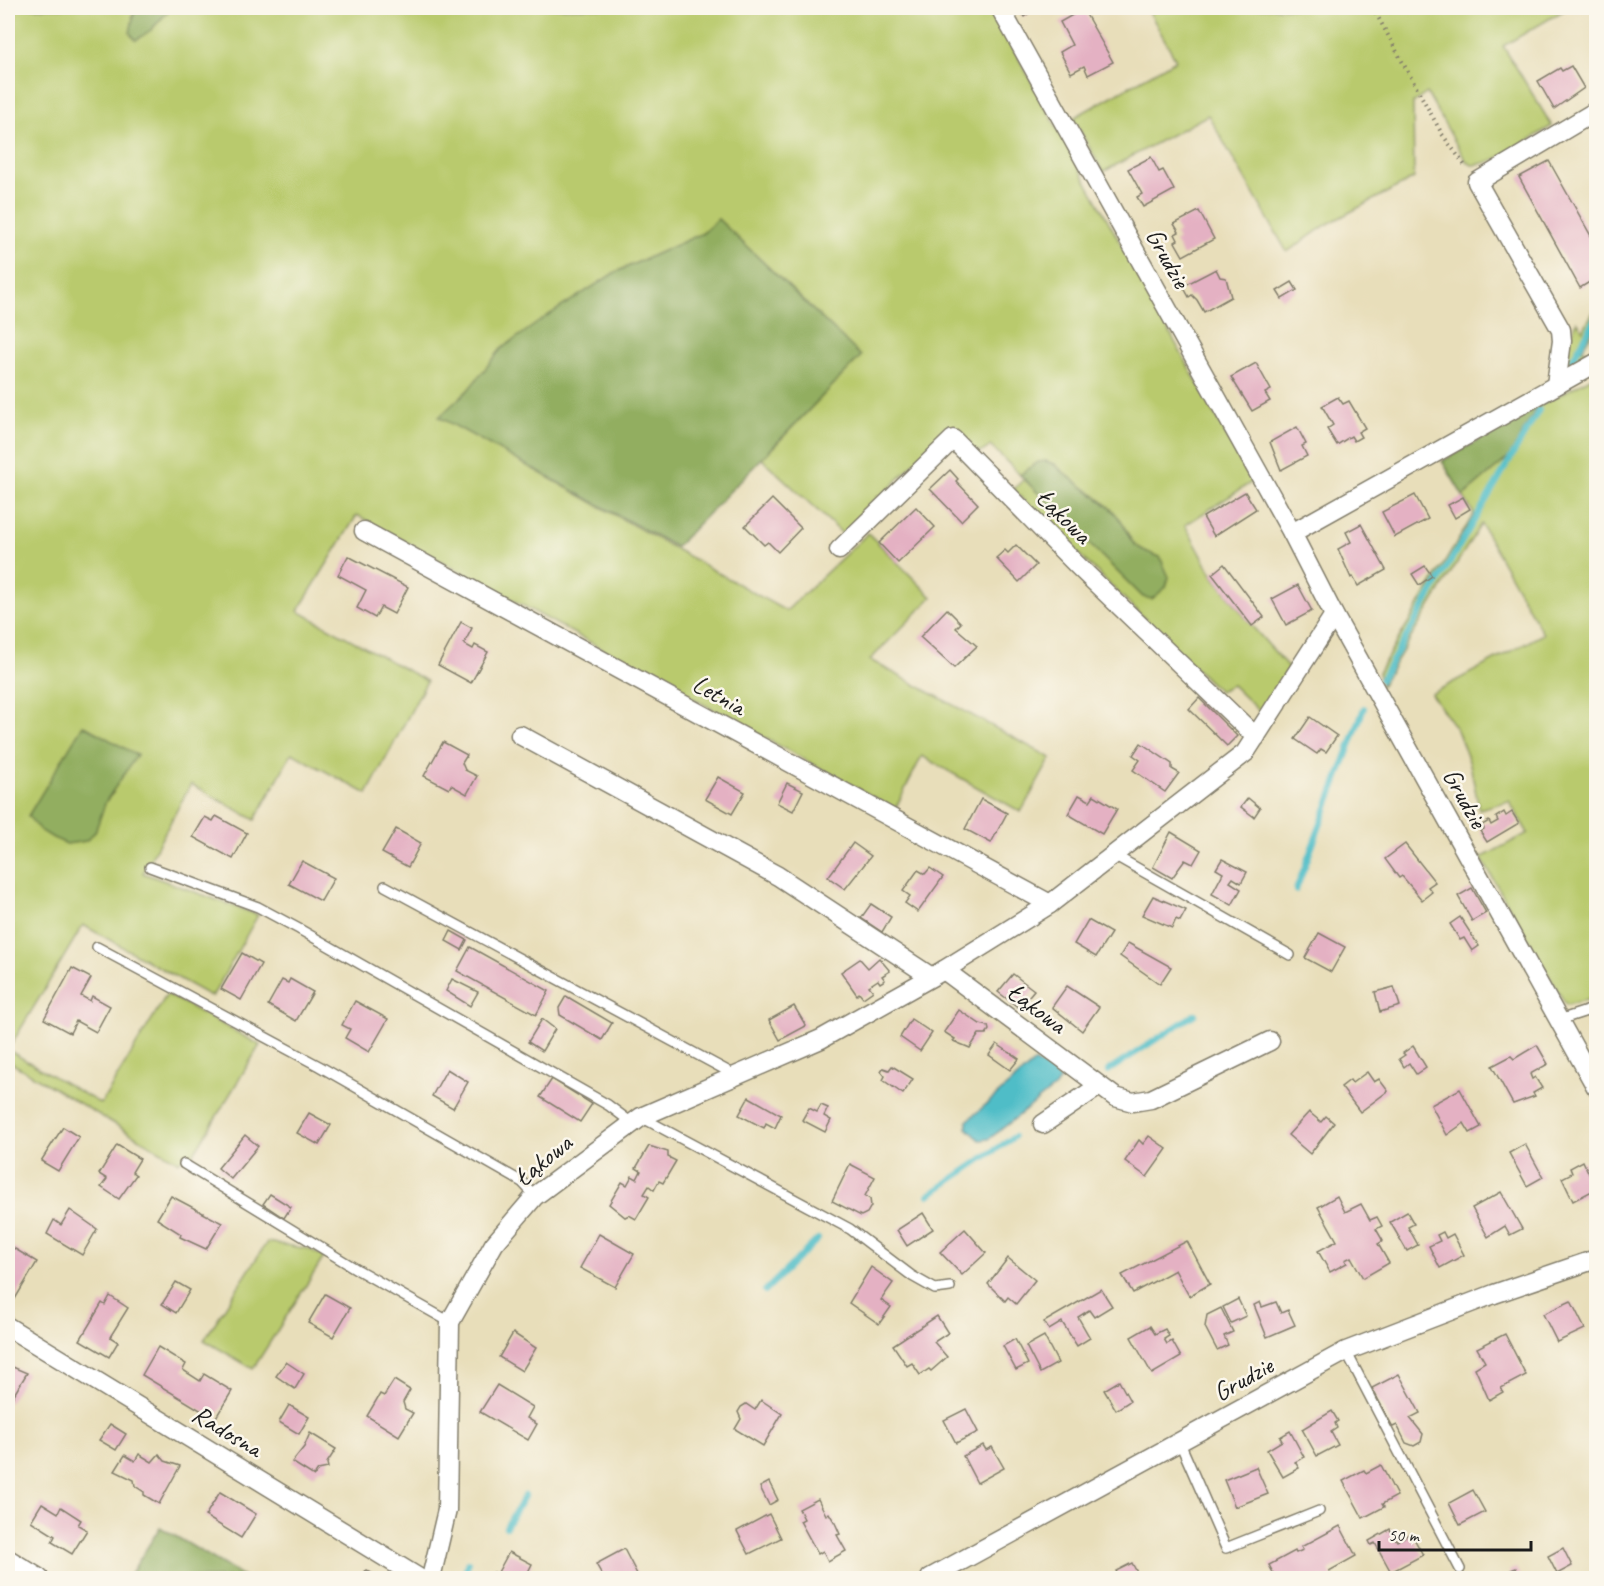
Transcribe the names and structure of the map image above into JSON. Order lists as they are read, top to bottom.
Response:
{
  "streets": {
    "street": [
      "Grudzie",
      "Łąkowa",
      "Letnia",
      "Radosna"
    ]
  },
  "crossings": [
    ["Grudzie", "Łąkowa"],
    ["Łąkowa", "Letnia"]
  ],
  "scale_bar": "50 m"
}
